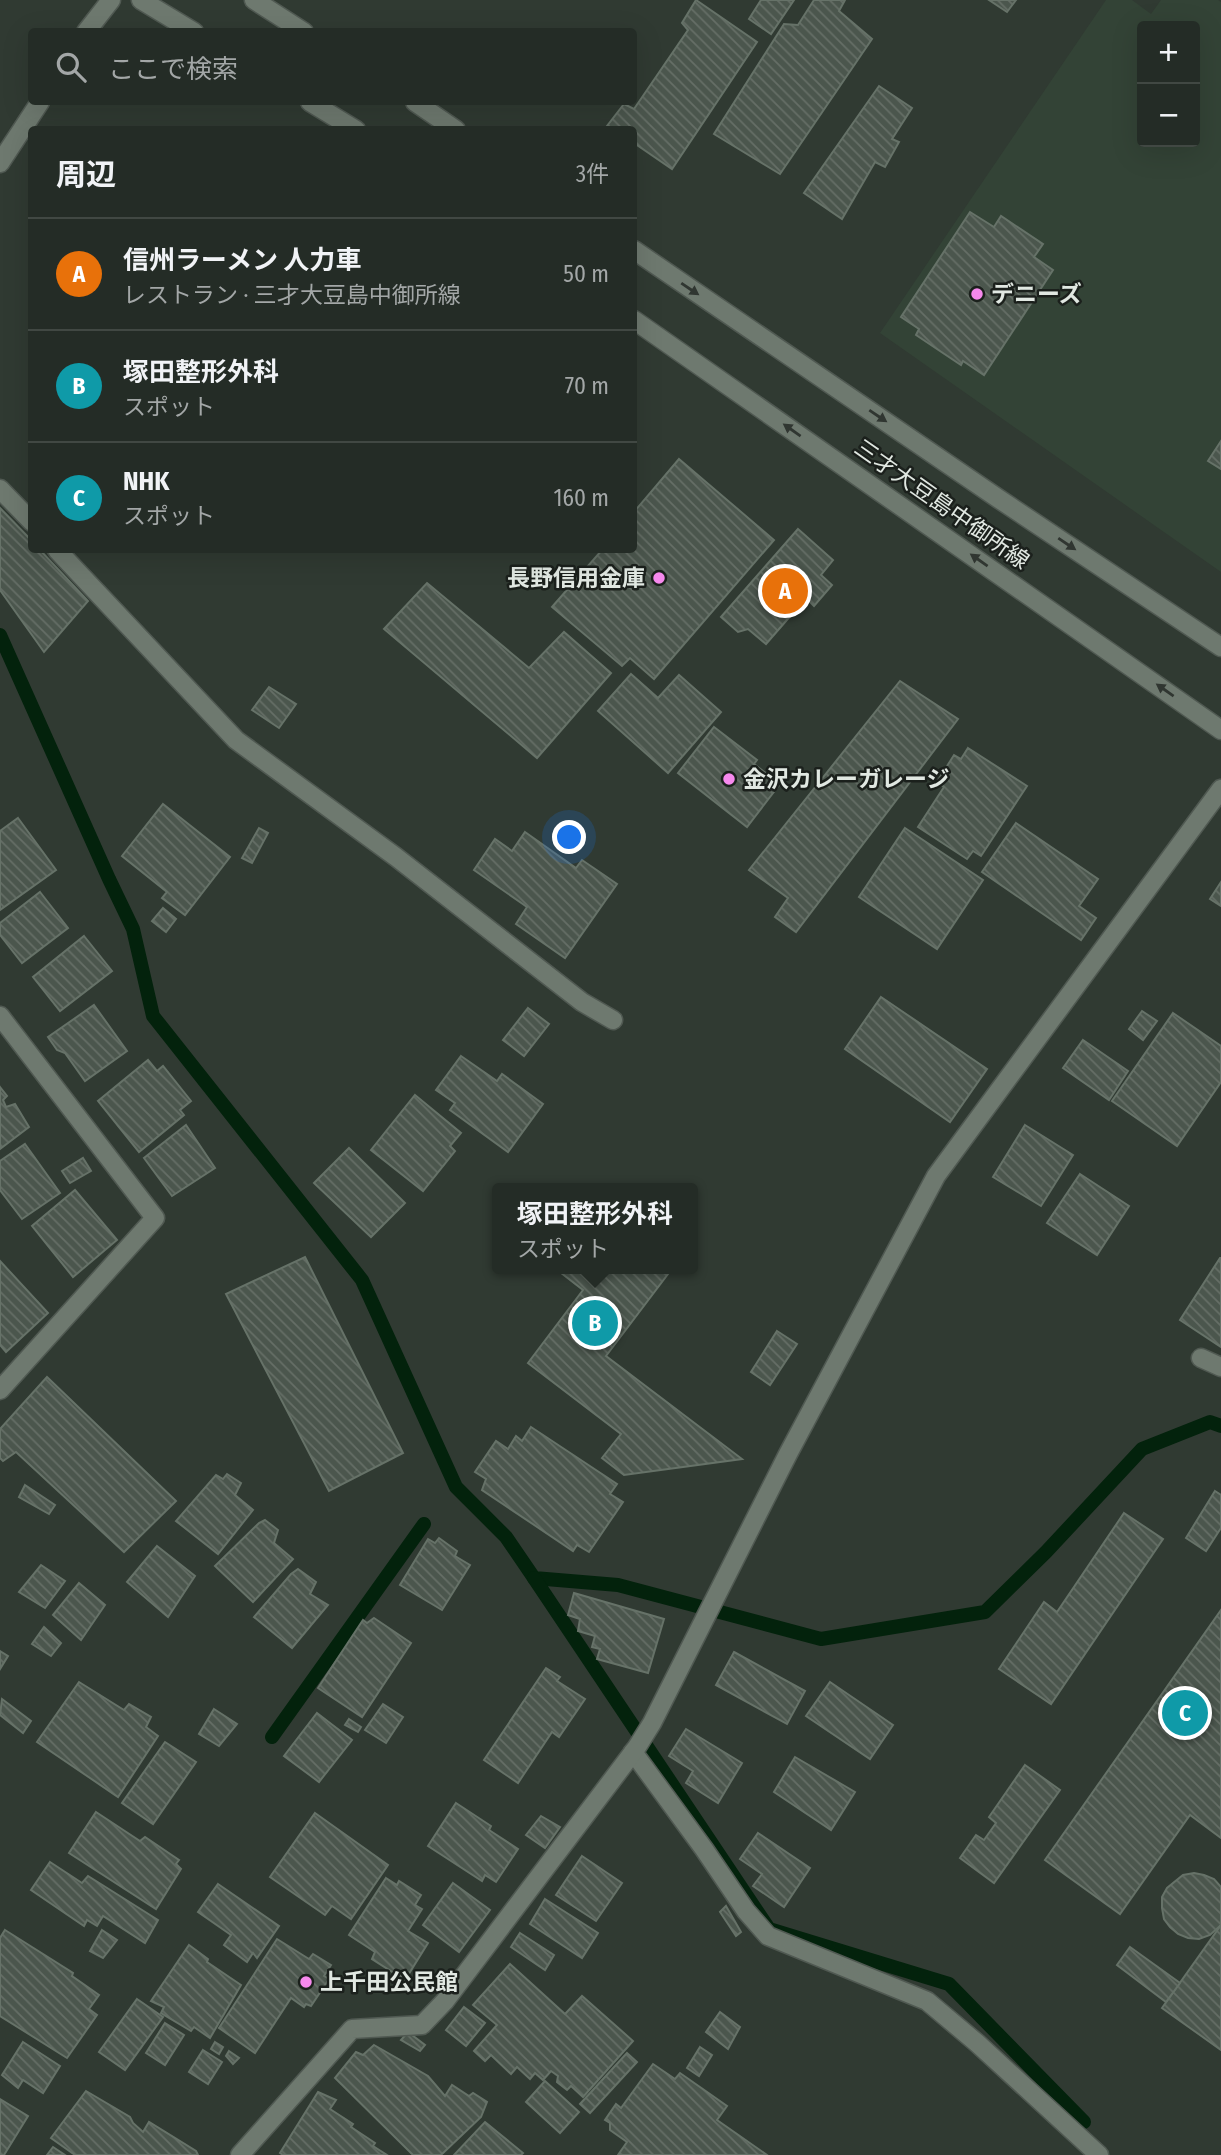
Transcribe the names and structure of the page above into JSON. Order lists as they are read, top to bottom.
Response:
{
  "streets": {
    "street": ["三才大豆島中御所線"]
  },
  "places": [
    "デニーズ",
    "長野信用金庫",
    "金沢カレーガレージ",
    "上千田公民館"
  ],
  "page": {
    "map_buttons": ["+", "−"],
    "search": "ここで検索",
    "heading": ["周辺", "3件"],
    "list": [
      {
        "mark": "A",
        "name": "信州ラーメン 人力車",
        "note": "レストラン · 三才大豆島中御所線",
        "value": "50 m"
      },
      {
        "mark": "B",
        "name": "塚田整形外科",
        "note": "スポット",
        "value": "70 m"
      },
      {
        "mark": "C",
        "name": "NHK",
        "note": "スポット",
        "value": "160 m"
      }
    ],
    "pins": ["A", "B", "C"],
    "popup": ["塚田整形外科", "スポット"]
  }
}
